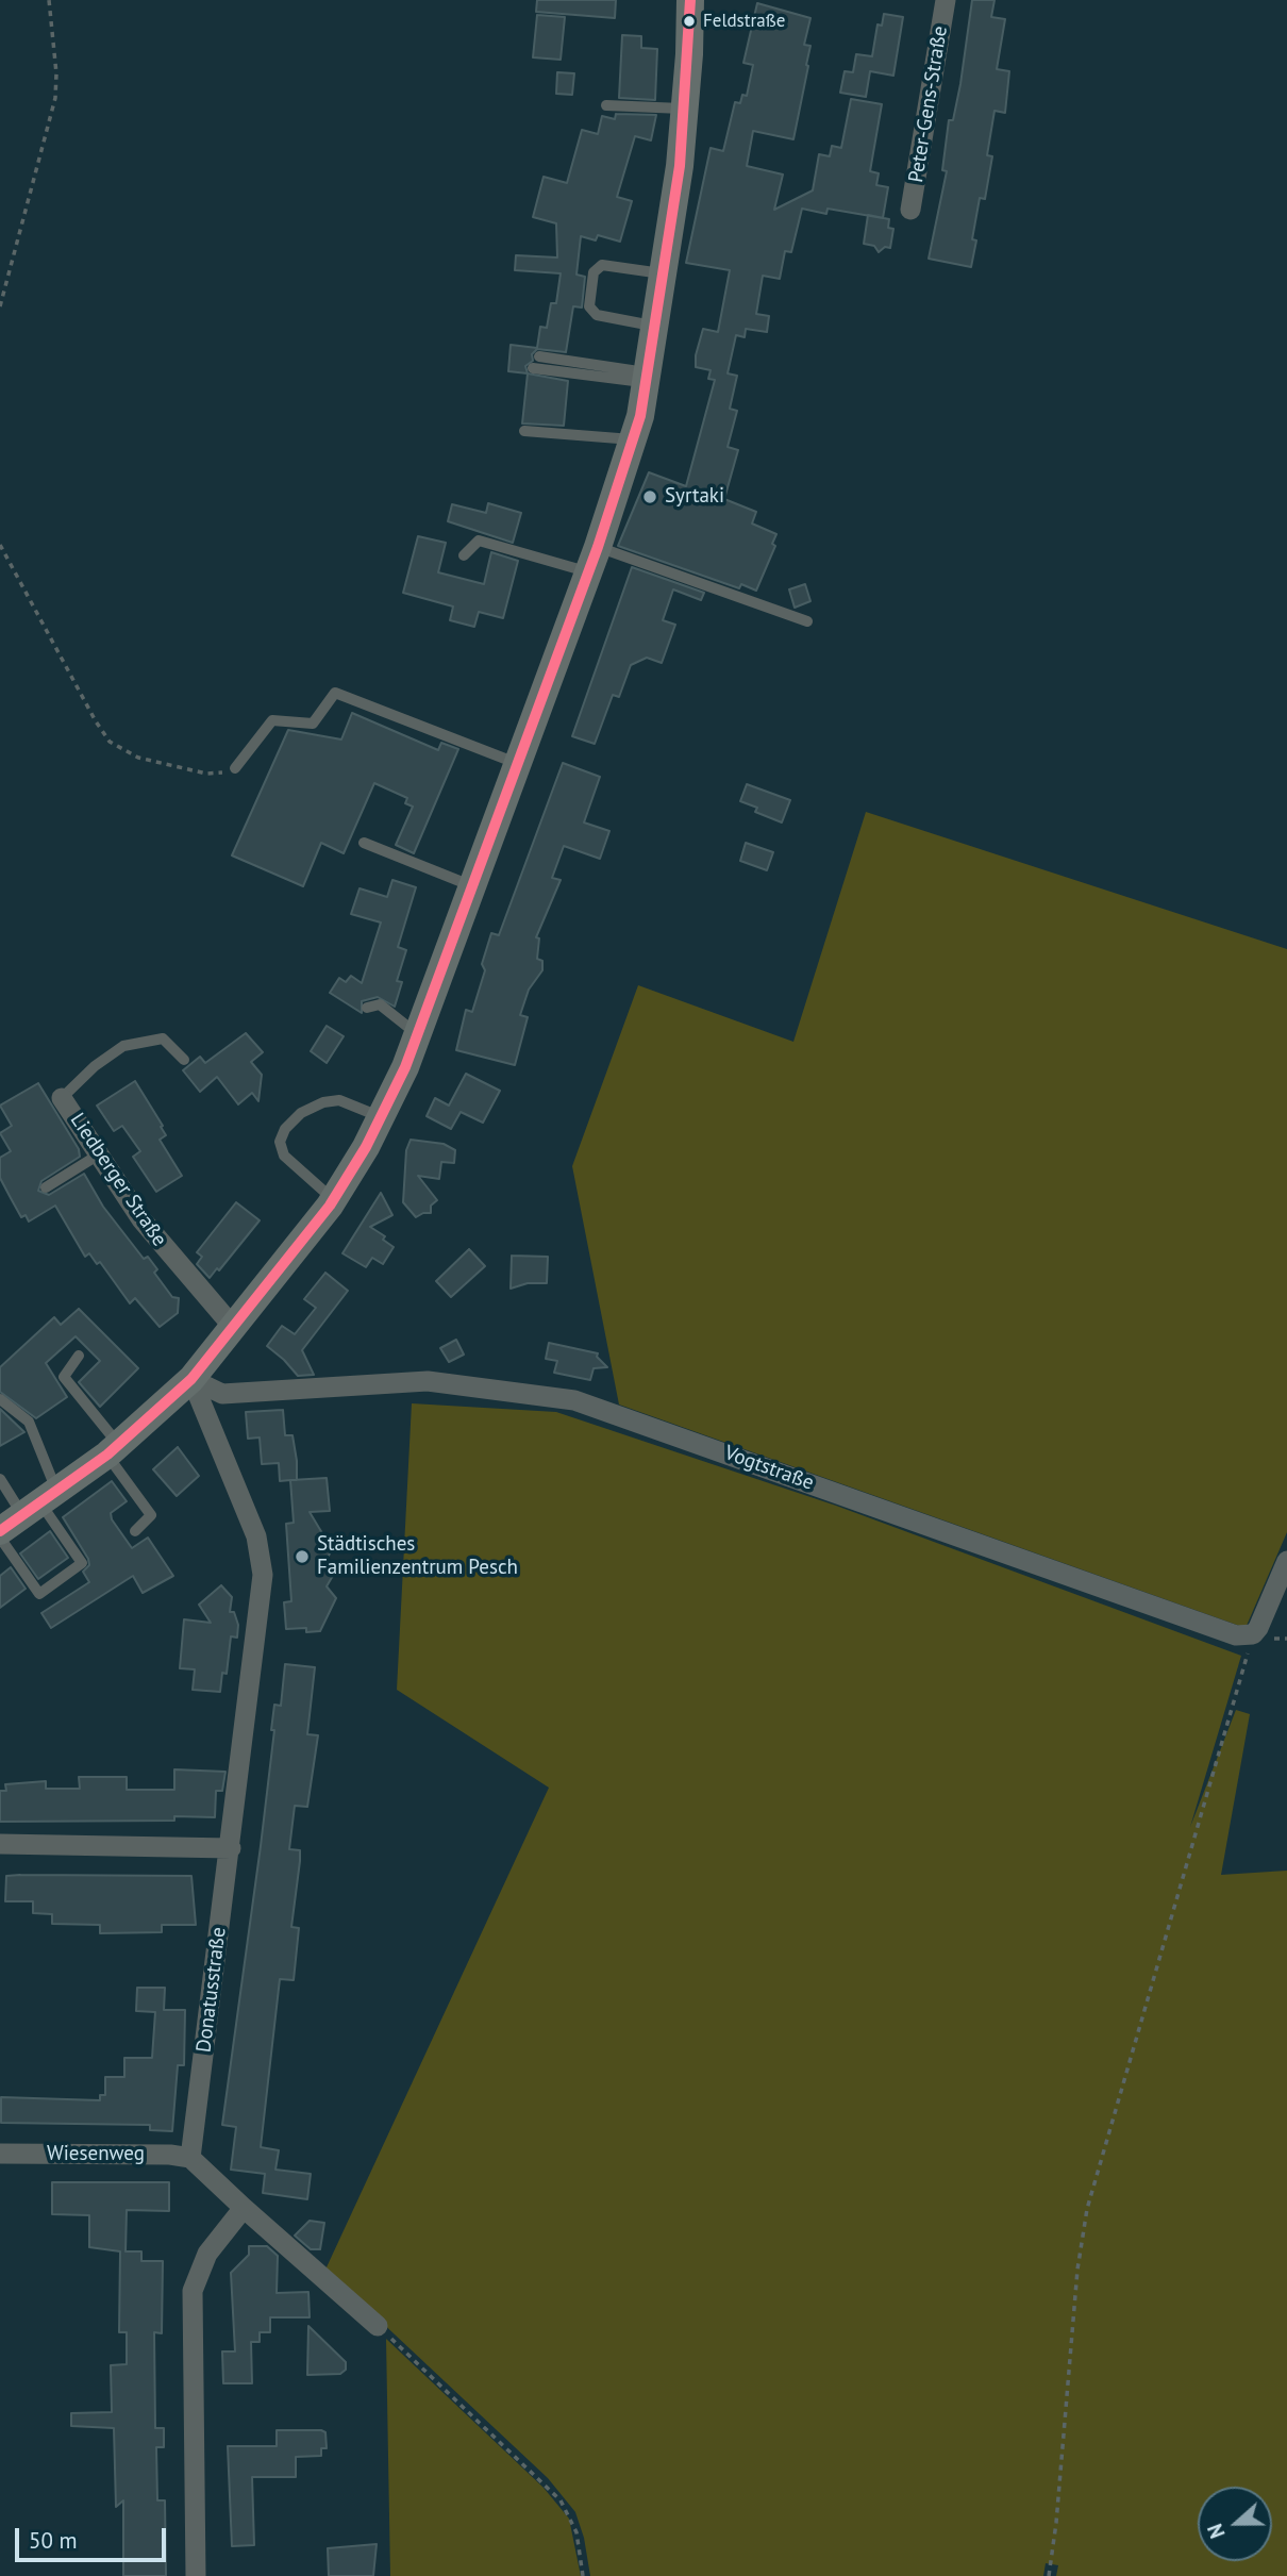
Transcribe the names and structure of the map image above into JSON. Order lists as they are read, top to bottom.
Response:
{
  "streets": {
    "street": [
      "Peter-Gens-Straße",
      "Liedberger Straße",
      "Vogtstraße",
      "Donatusstraße",
      "Wiesenweg"
    ]
  },
  "crossings": [
    ["Vogtstraße", "Donatusstraße"],
    ["Donatusstraße", "Wiesenweg"]
  ],
  "places": ["Feldstraße", "Syrtaki", "Städtisches Familienzentrum Pesch"],
  "scale_bar": "50 m",
  "north": "left"
}
